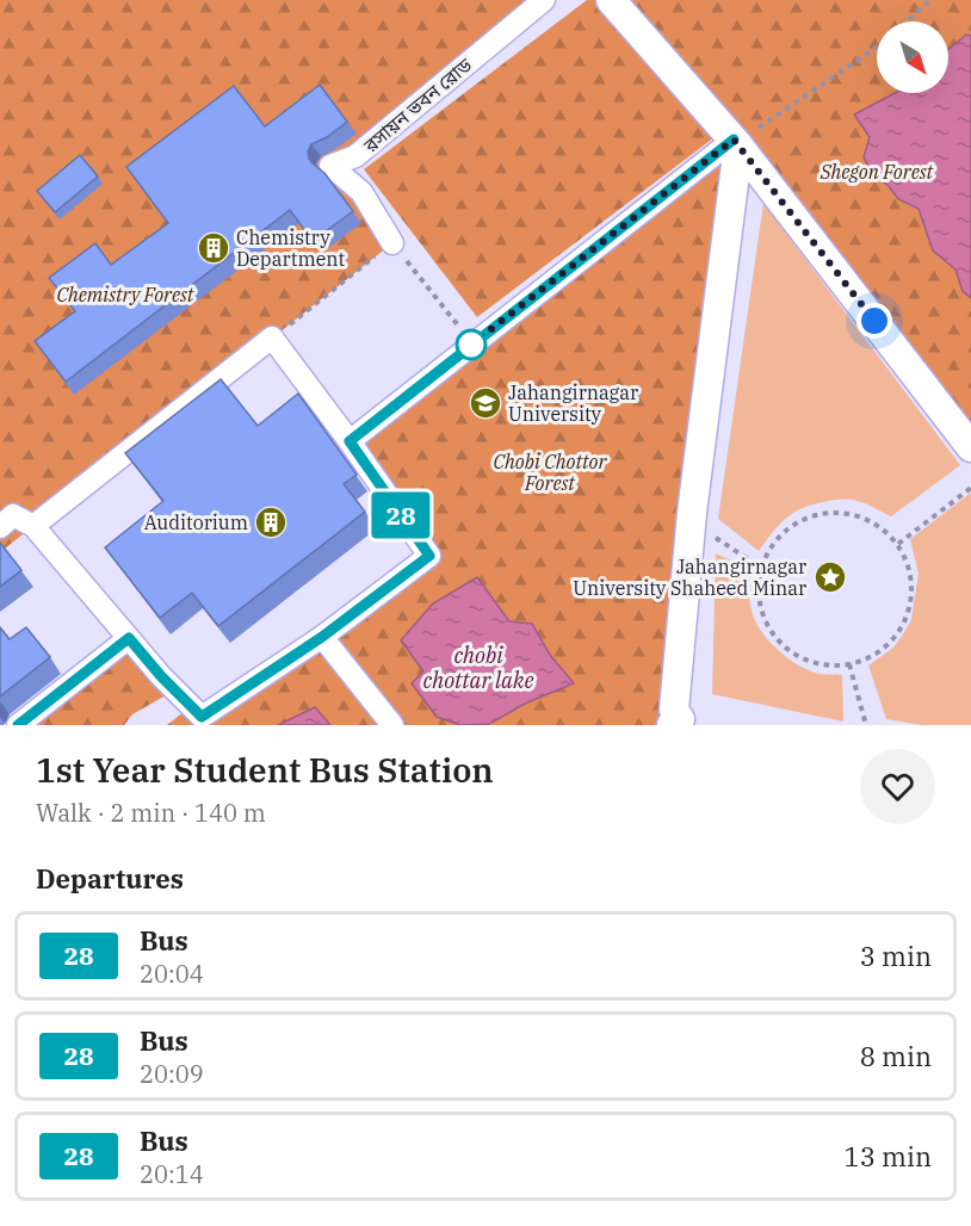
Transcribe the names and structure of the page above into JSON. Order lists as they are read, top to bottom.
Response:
{
  "streets": {
    "street": ["রসায়ন ভবন রোড"]
  },
  "water": ["chobi chottar lake"],
  "parks": ["Shegon Forest", "Chemistry Forest", "Chobi Chottor Forest"],
  "places": {
    "building": ["Chemistry Department", "Auditorium"],
    "school or university": ["Jahangirnagar University"],
    "place": ["Jahangirnagar University Shaheed Minar"]
  },
  "lines": ["bus line 28"],
  "north": "bottom right",
  "page": {
    "on_map": "28",
    "heading": [
      ["1st Year Student Bus Station", "Walk · 2 min · 140 m"],
      "Departures"
    ],
    "list": [
      {
        "mark": "28",
        "name": "Bus",
        "note": "20:04",
        "value": "3 min"
      },
      {
        "mark": "28",
        "name": "Bus",
        "note": "20:09",
        "value": "8 min"
      },
      {
        "mark": "28",
        "name": "Bus",
        "note": "20:14",
        "value": "13 min"
      }
    ]
  }
}
